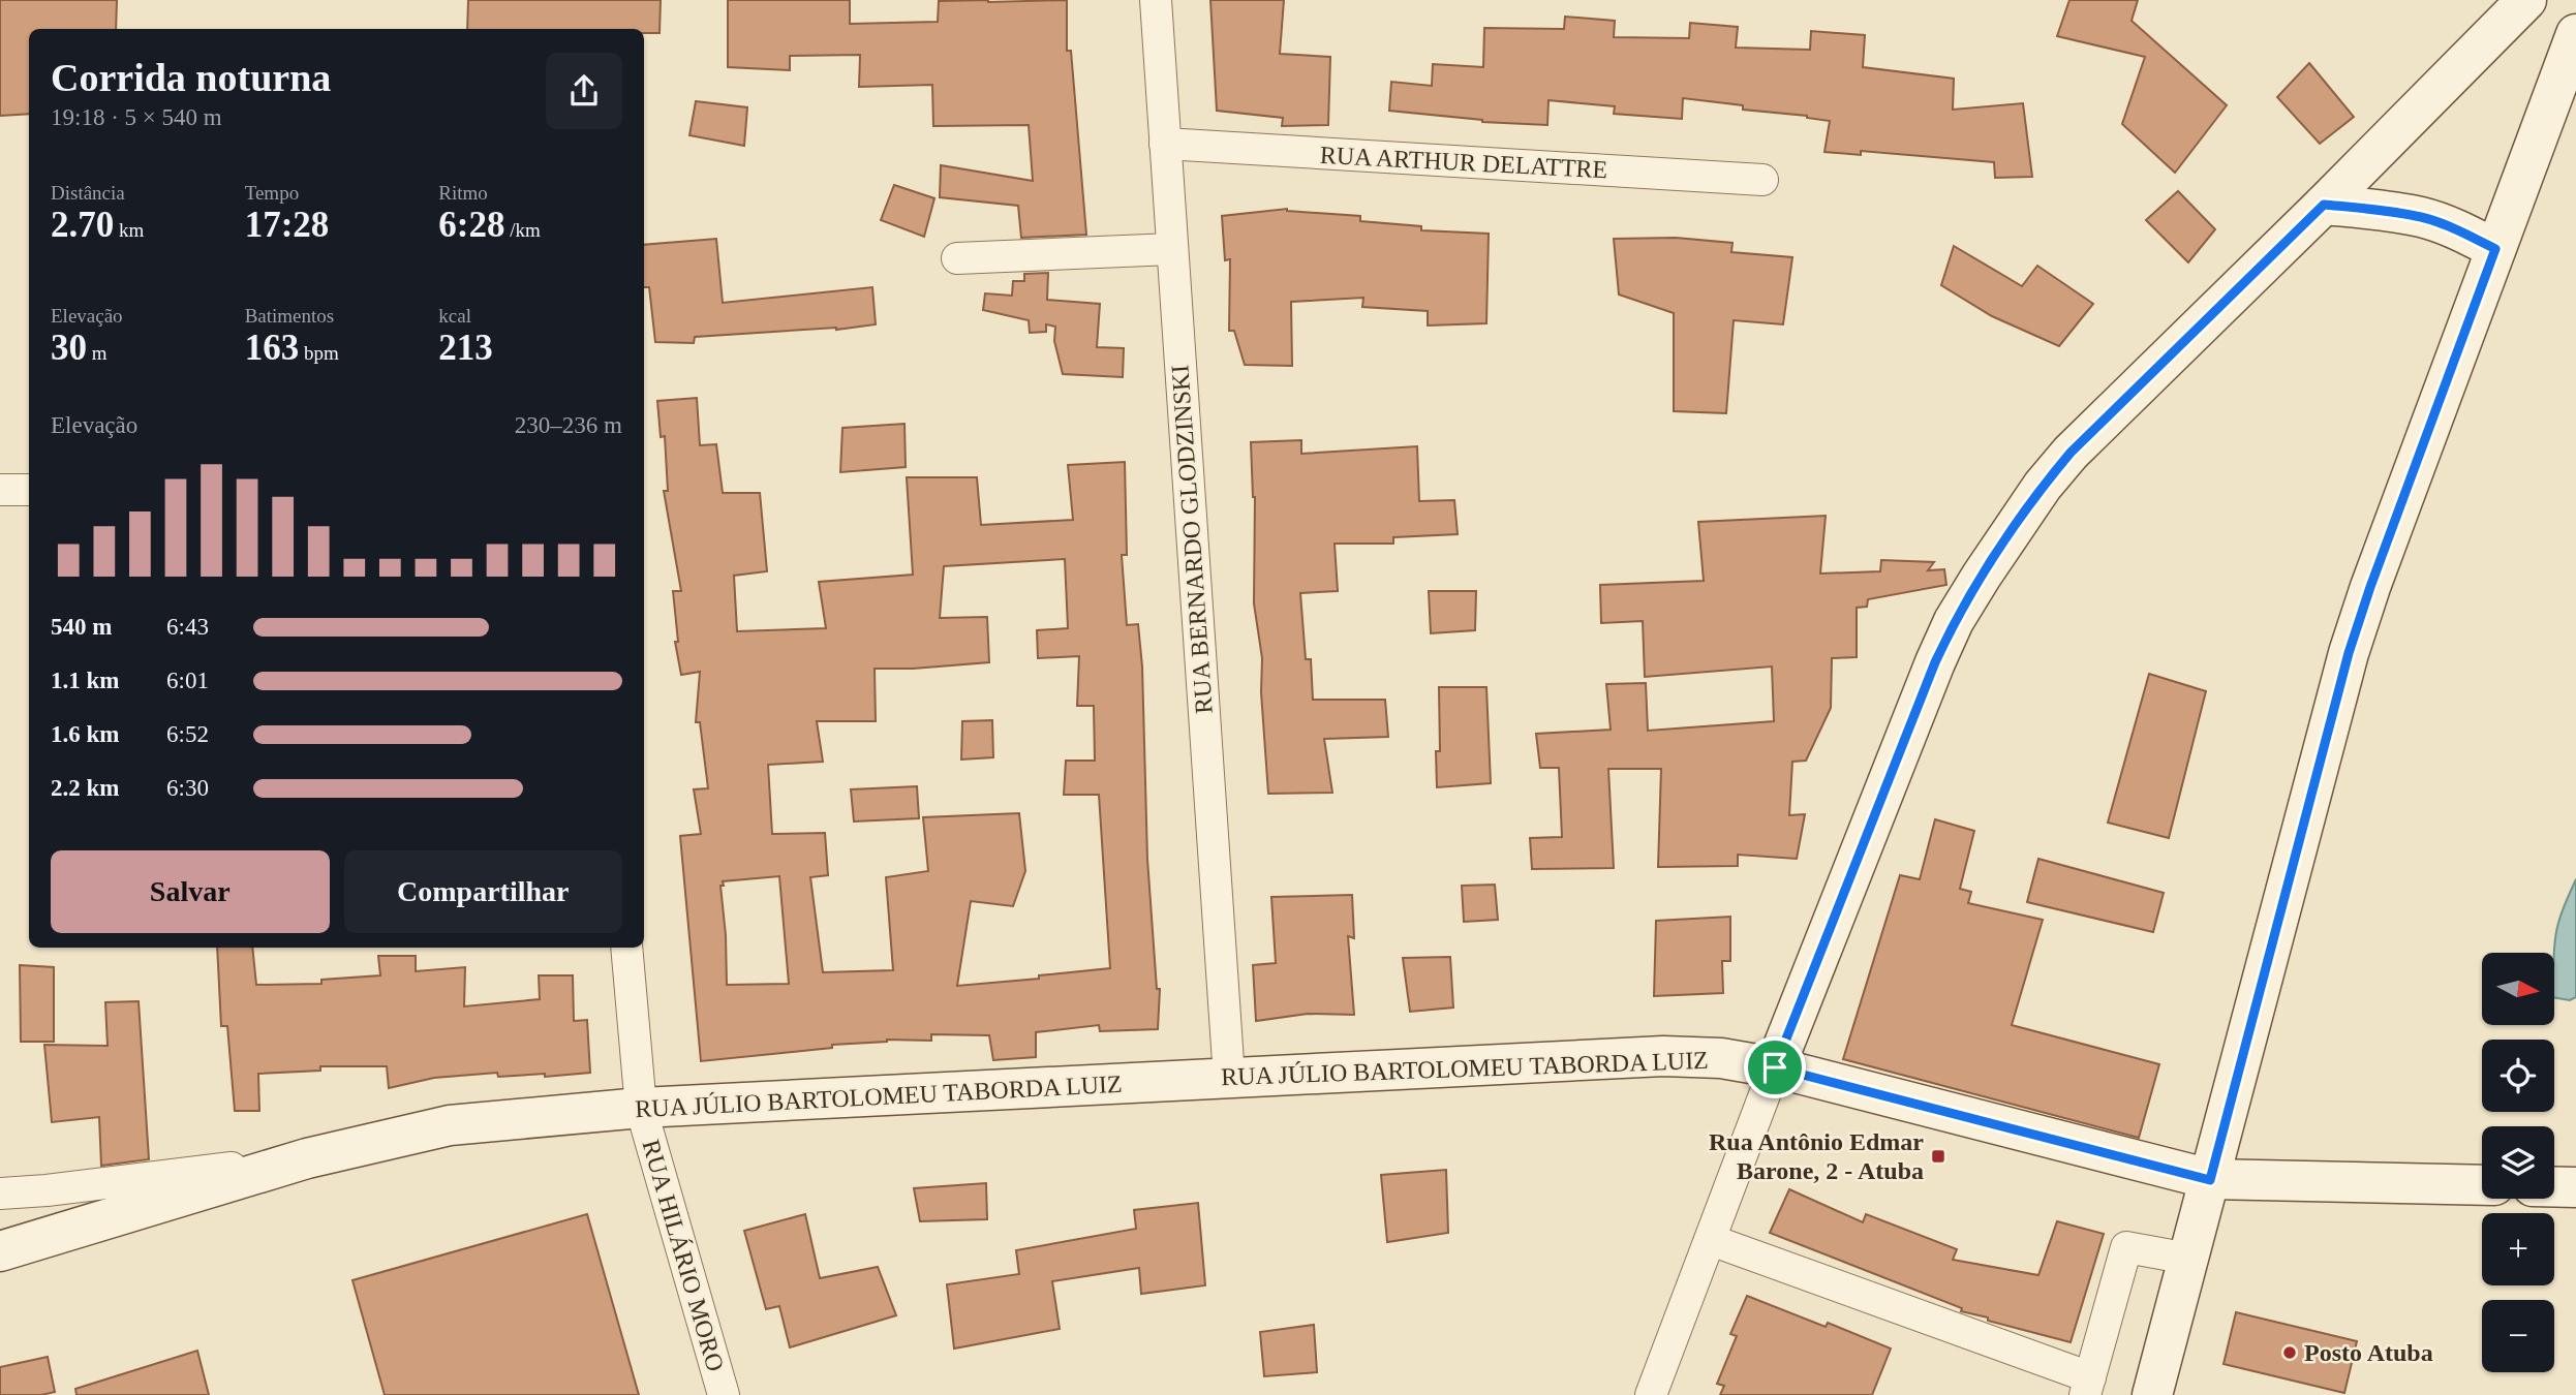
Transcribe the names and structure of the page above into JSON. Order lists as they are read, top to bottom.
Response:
{
  "streets": {
    "main road": ["RUA JÚLIO BARTOLOMEU TABORDA LUIZ"],
    "street": ["RUA ARTHUR DELATTRE", "RUA BERNARDO GLODZINSKI", "RUA HILÁRIO MORO"]
  },
  "crossings": [
    ["RUA ARTHUR DELATTRE", "RUA BERNARDO GLODZINSKI"],
    ["RUA BERNARDO GLODZINSKI", "RUA JÚLIO BARTOLOMEU TABORDA LUIZ"],
    ["RUA JÚLIO BARTOLOMEU TABORDA LUIZ", "RUA HILÁRIO MORO"]
  ],
  "places": {
    "transit": ["Rua Antônio Edmar Barone, 2 - Atuba"],
    "other": ["Posto Atuba"]
  },
  "north": "right",
  "page": {
    "heading": ["Corrida noturna", "19:18 · 5 × 540 m"],
    "stats": [
      ["Distância", "2.70 km"],
      ["Tempo", "17:28"],
      ["Ritmo", "6:28 /km"],
      ["Elevação", "30 m"],
      ["Batimentos", "163 bpm"],
      ["kcal", "213"]
    ],
    "chart": ["Elevação", "230–236 m"],
    "list": [
      {
        "name": "540 m",
        "note": "6:43"
      },
      {
        "name": "1.1 km",
        "note": "6:01"
      },
      {
        "name": "1.6 km",
        "note": "6:52"
      },
      {
        "name": "2.2 km",
        "note": "6:30"
      }
    ],
    "buttons": ["Salvar", "Compartilhar"],
    "map_buttons": ["+", "−"]
  }
}
